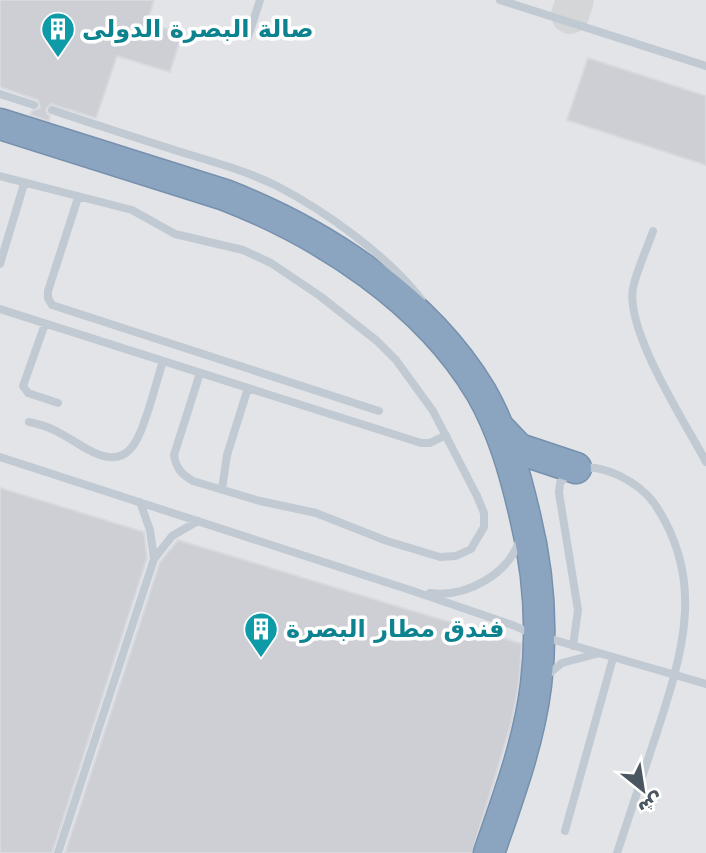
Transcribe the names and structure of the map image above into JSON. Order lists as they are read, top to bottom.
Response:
{
  "places": {
    "building": ["صالة البصرة الدولى", "فندق مطار البصرة"]
  },
  "north": "bottom right"
}
